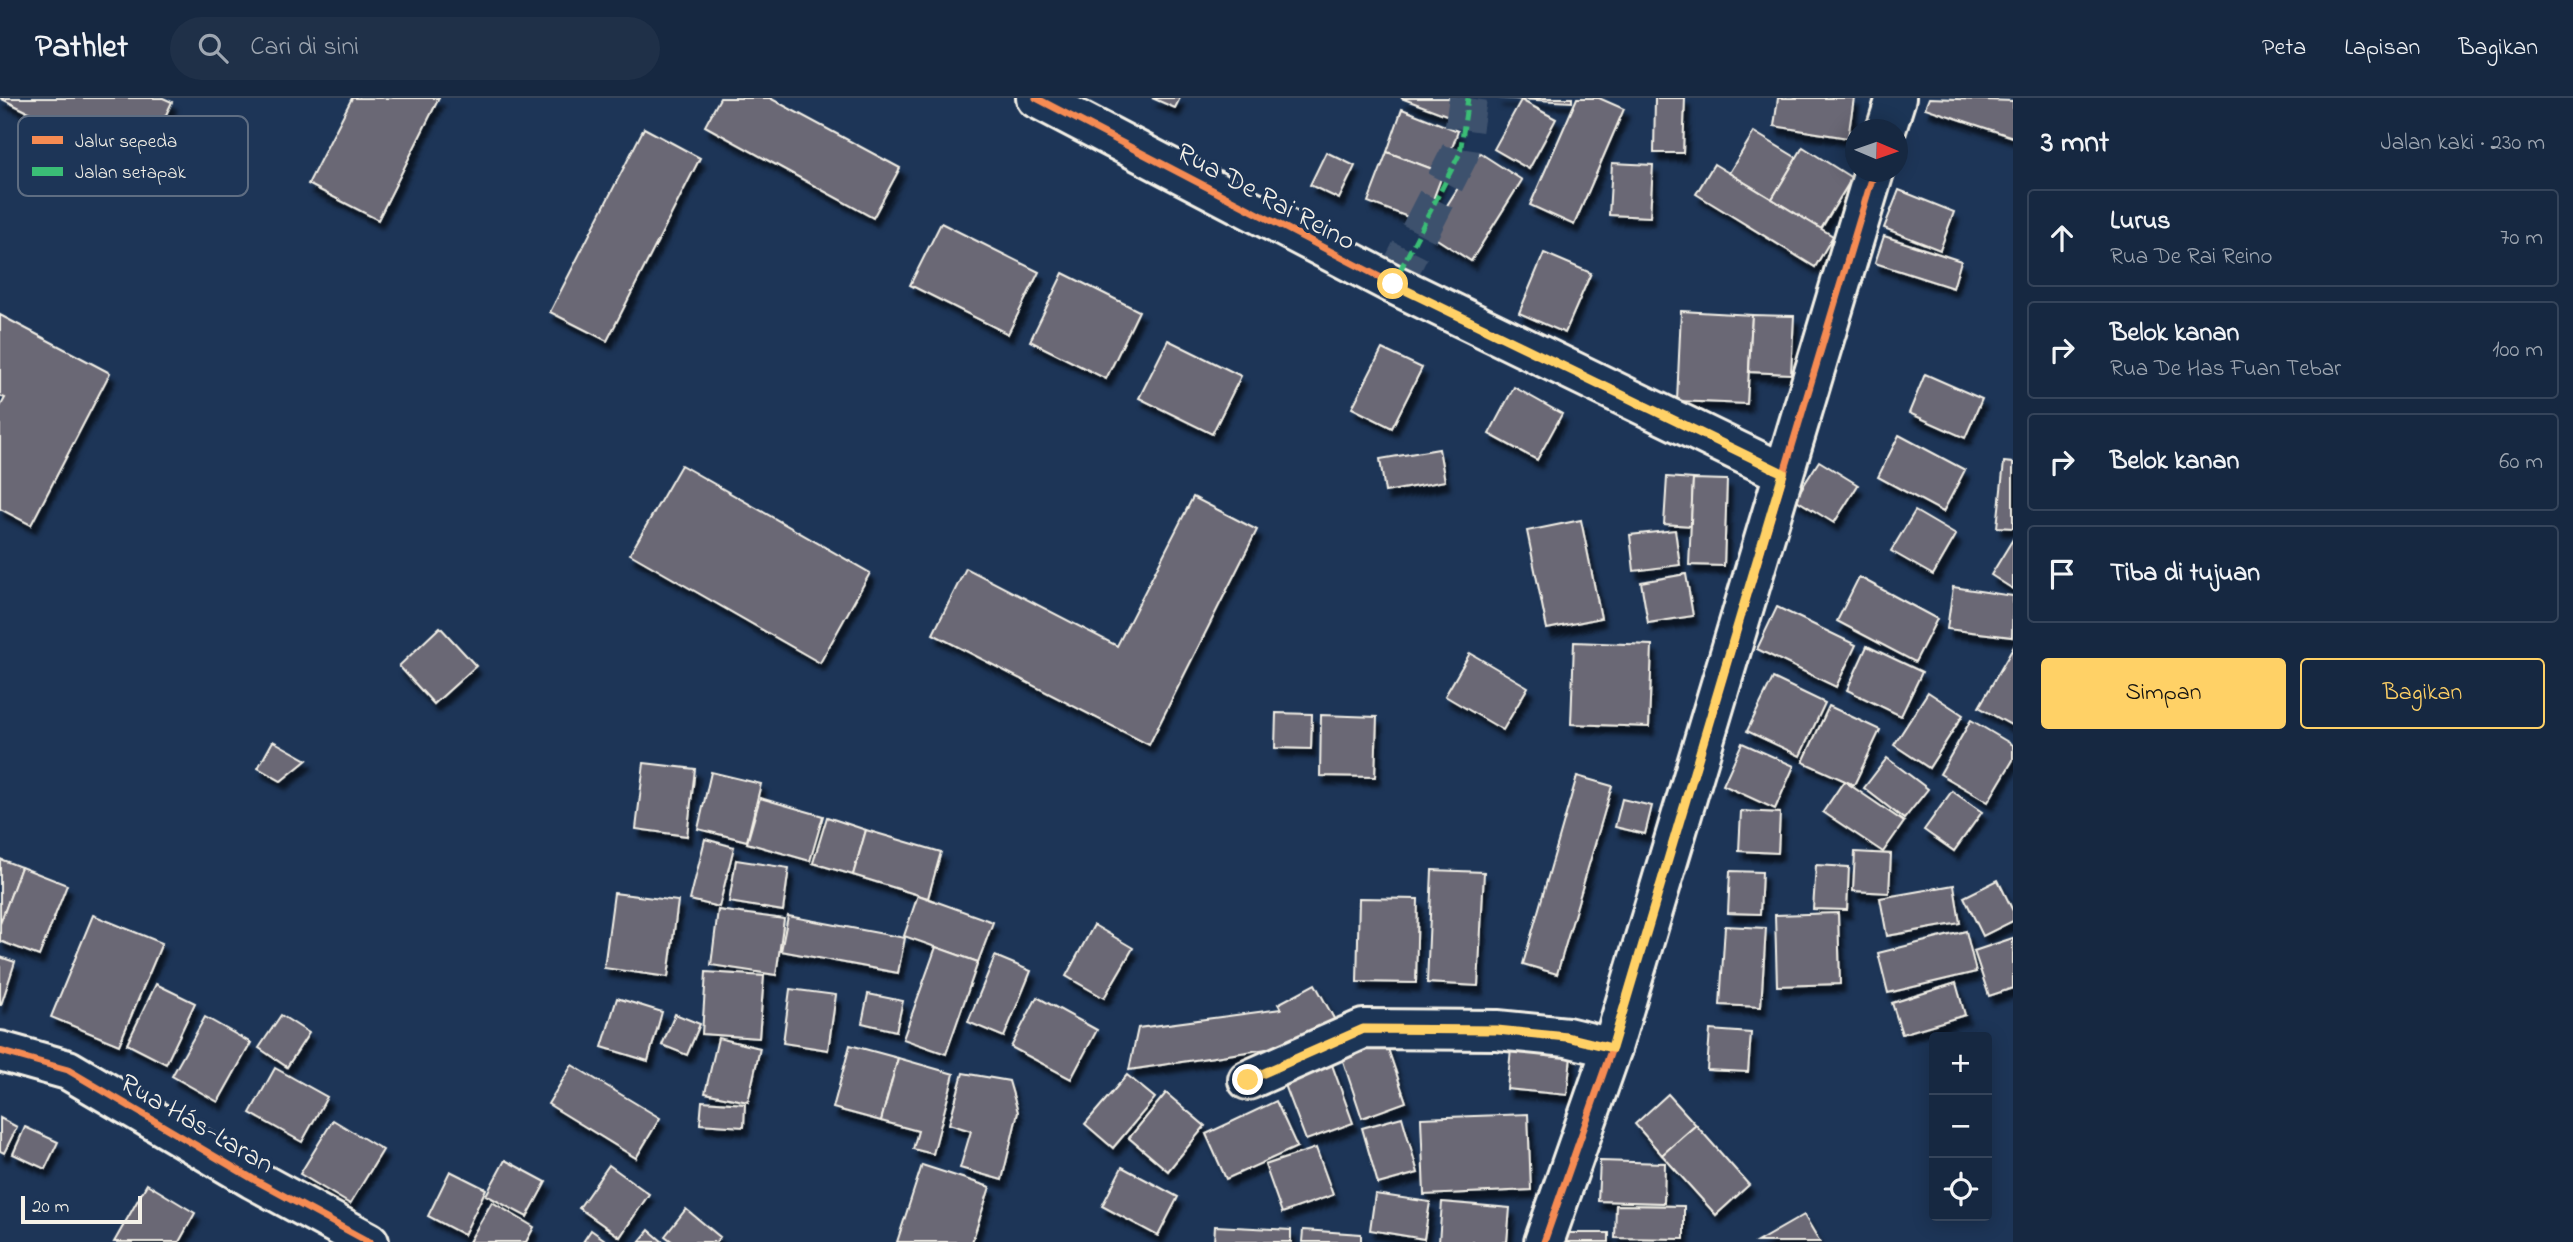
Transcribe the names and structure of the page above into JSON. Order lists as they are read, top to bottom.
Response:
{
  "streets": {
    "street": ["Rua De Rai Reino", "Rua Hás-Laran"]
  },
  "legend": ["Jalur sepeda", "Jalan setapak"],
  "scale_bar": "20 m",
  "north": "right",
  "page": {
    "header": "Pathlet",
    "search": "Cari di sini",
    "nav": ["Peta", "Lapisan", "Bagikan"],
    "heading": ["3 mnt", "Jalan kaki · 230 m"],
    "list": [
      ["Lurus", "Rua De Rai Reino", "70 m"],
      ["Belok kanan", "Rua De Has Fuan Tebar", "100 m"],
      ["Belok kanan", "60 m"],
      "Tiba di tujuan"
    ],
    "buttons": ["Simpan", "Bagikan"],
    "map_buttons": ["+", "−"],
    "scale": "20 m"
  }
}
